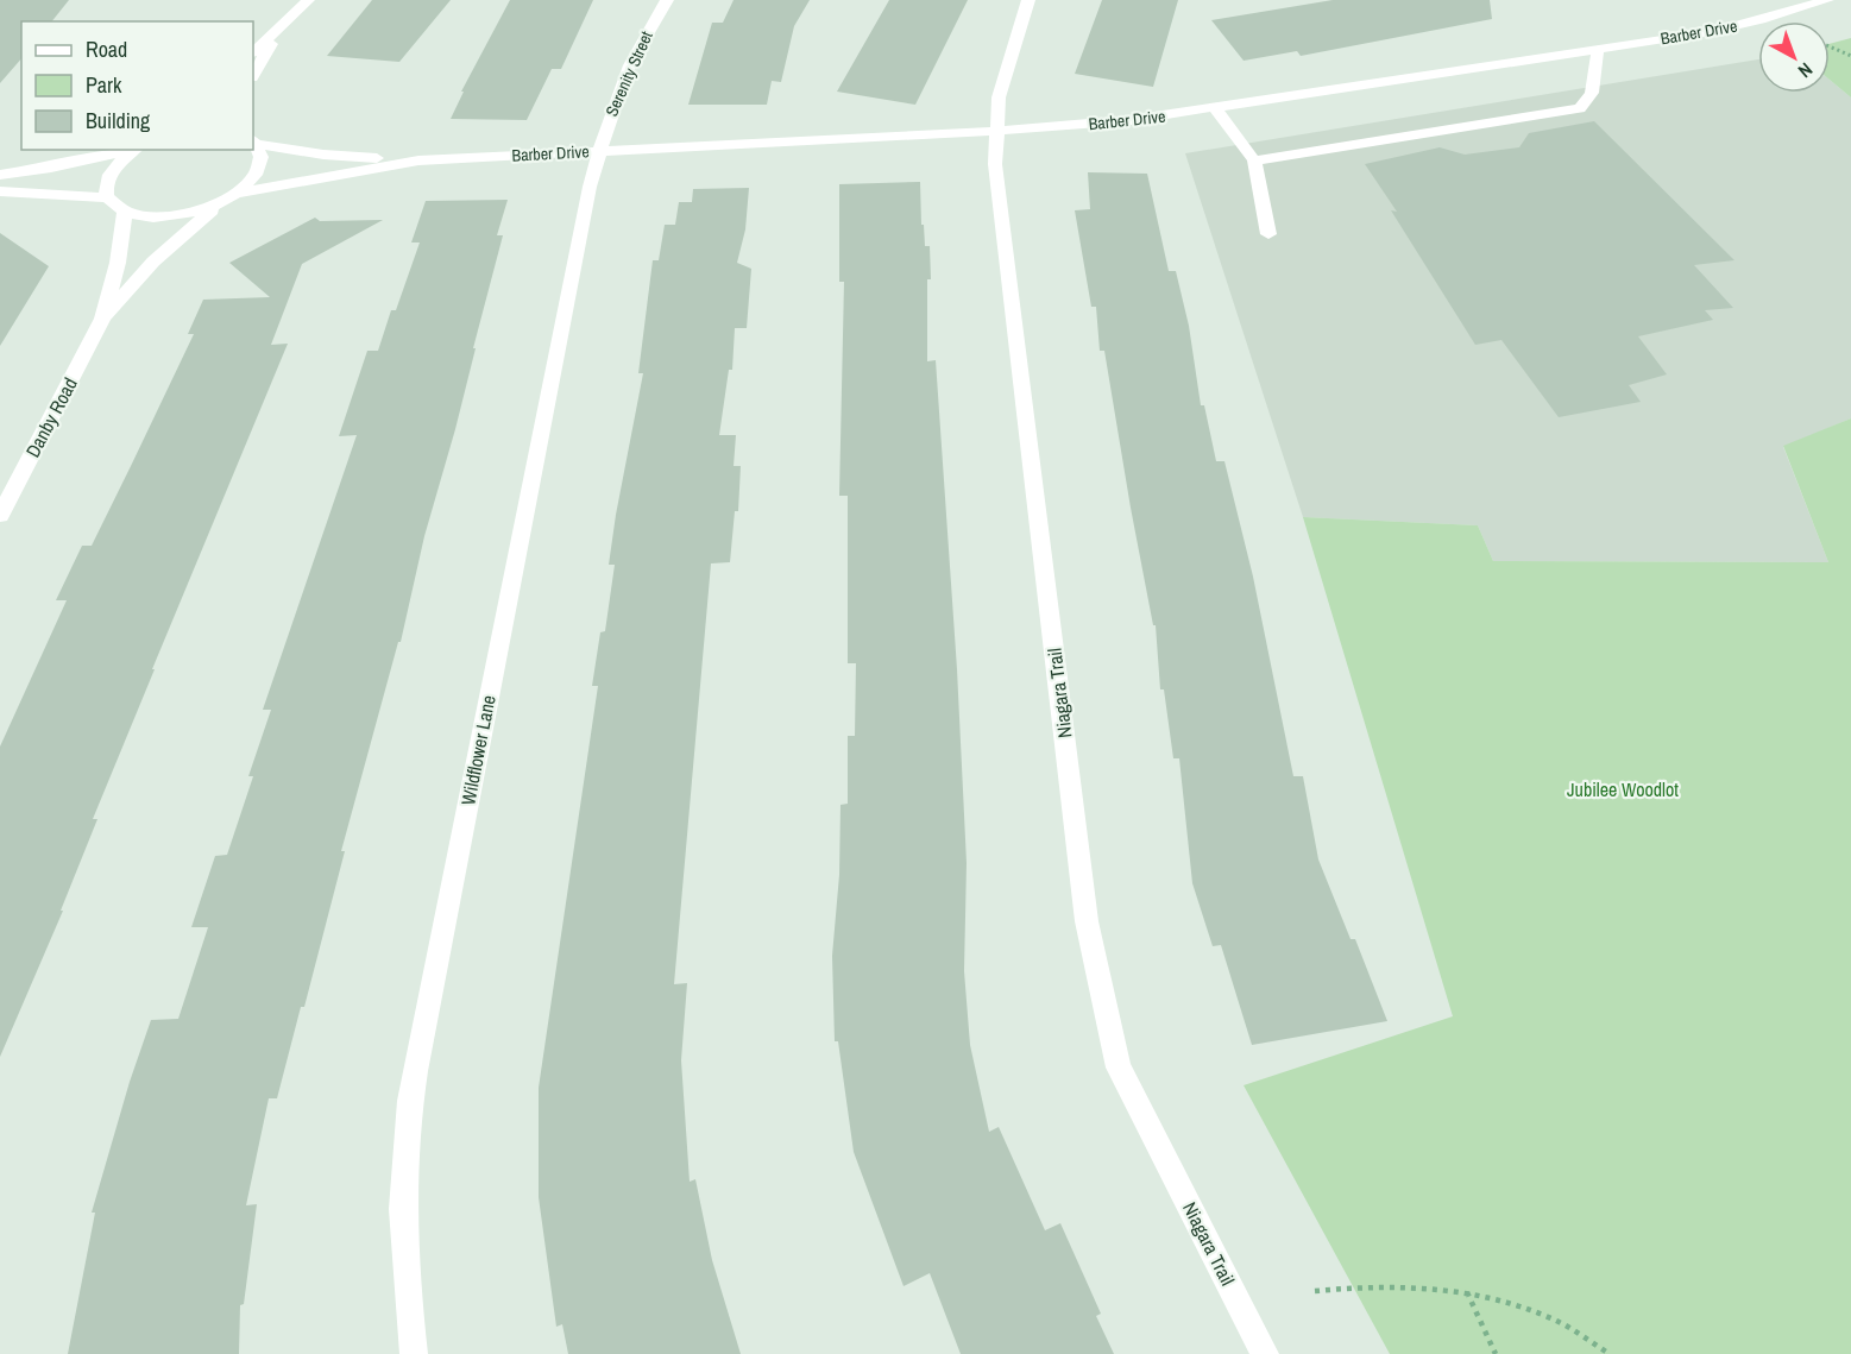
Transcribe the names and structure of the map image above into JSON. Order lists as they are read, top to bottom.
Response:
{
  "streets": {
    "street": [
      "Barber Drive",
      "Serenity Street",
      "Danby Road",
      "Niagara Trail",
      "Wildflower Lane"
    ]
  },
  "crossings": [
    ["Barber Drive", "Serenity Street"],
    ["Barber Drive", "Niagara Trail"],
    ["Barber Drive", "Wildflower Lane"],
    ["Serenity Street", "Wildflower Lane"]
  ],
  "parks": ["Jubilee Woodlot"],
  "legend": ["Road", "Park", "Building"],
  "north": "bottom right"
}
